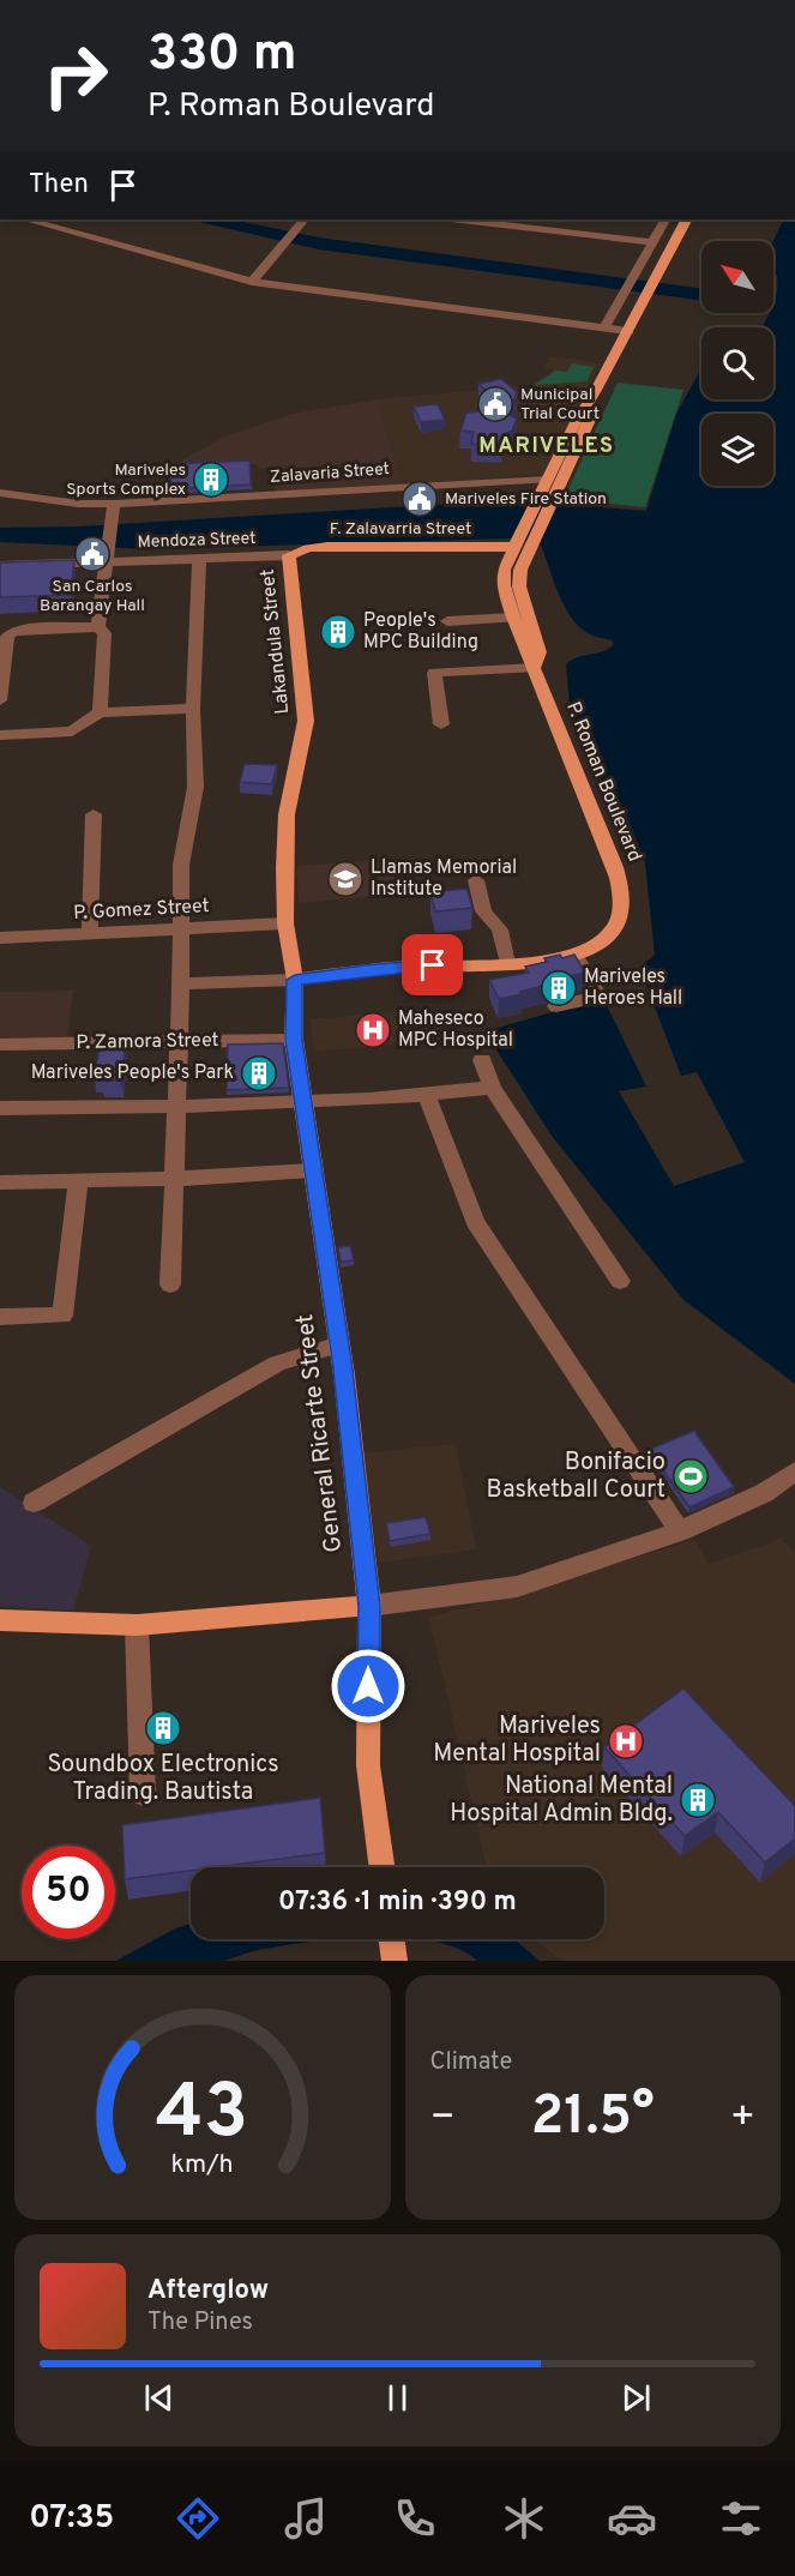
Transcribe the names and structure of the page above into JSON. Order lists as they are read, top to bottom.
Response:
{
  "streets": {
    "main road": [
      "F. Zalavarria Street",
      "Lakandula Street",
      "P. Roman Boulevard",
      "General Ricarte Street"
    ],
    "street": [
      "Zalavaria Street",
      "Mendoza Street",
      "P. Gomez Street",
      "P. Zamora Street"
    ]
  },
  "crossings": [
    ["Zalavaria Street", "P. Roman Boulevard"],
    ["F. Zalavarria Street", "Mendoza Street"],
    ["F. Zalavarria Street", "Lakandula Street"],
    ["F. Zalavarria Street", "P. Roman Boulevard"],
    ["Mendoza Street", "Lakandula Street"],
    ["Lakandula Street", "P. Roman Boulevard"],
    ["Lakandula Street", "P. Gomez Street"],
    ["Lakandula Street", "General Ricarte Street"],
    ["P. Roman Boulevard", "General Ricarte Street"],
    ["P. Zamora Street", "General Ricarte Street"]
  ],
  "districts": ["MARIVELES"],
  "places": {
    "public building": ["Municipal Trial Court", "Mariveles Fire Station", "San Carlos Barangay Hall"],
    "building": [
      "Mariveles Sports Complex",
      "People's MPC Building",
      "Mariveles Heroes Hall",
      "Mariveles People's Park",
      "Soundbox Electronics Trading. Bautista",
      "National Mental Hospital Admin Bldg."
    ],
    "school or university": ["Llamas Memorial Institute"],
    "hospital": ["Maheseco MPC Hospital", "Mariveles Mental Hospital"],
    "sports": ["Bonifacio Basketball Court"]
  },
  "north": "top left",
  "page": {
    "turn": ["330 m", "P. Roman Boulevard"],
    "then": "Then",
    "limit": "50",
    "trip": "07:36 · 1 min · 390 m",
    "tile": "Climate",
    "heat": ["−", "21.5°", "+"],
    "song": ["Afterglow", "The Pines"],
    "tabs": "07:35",
    "gauge": ["43", "km/h"]
  }
}
